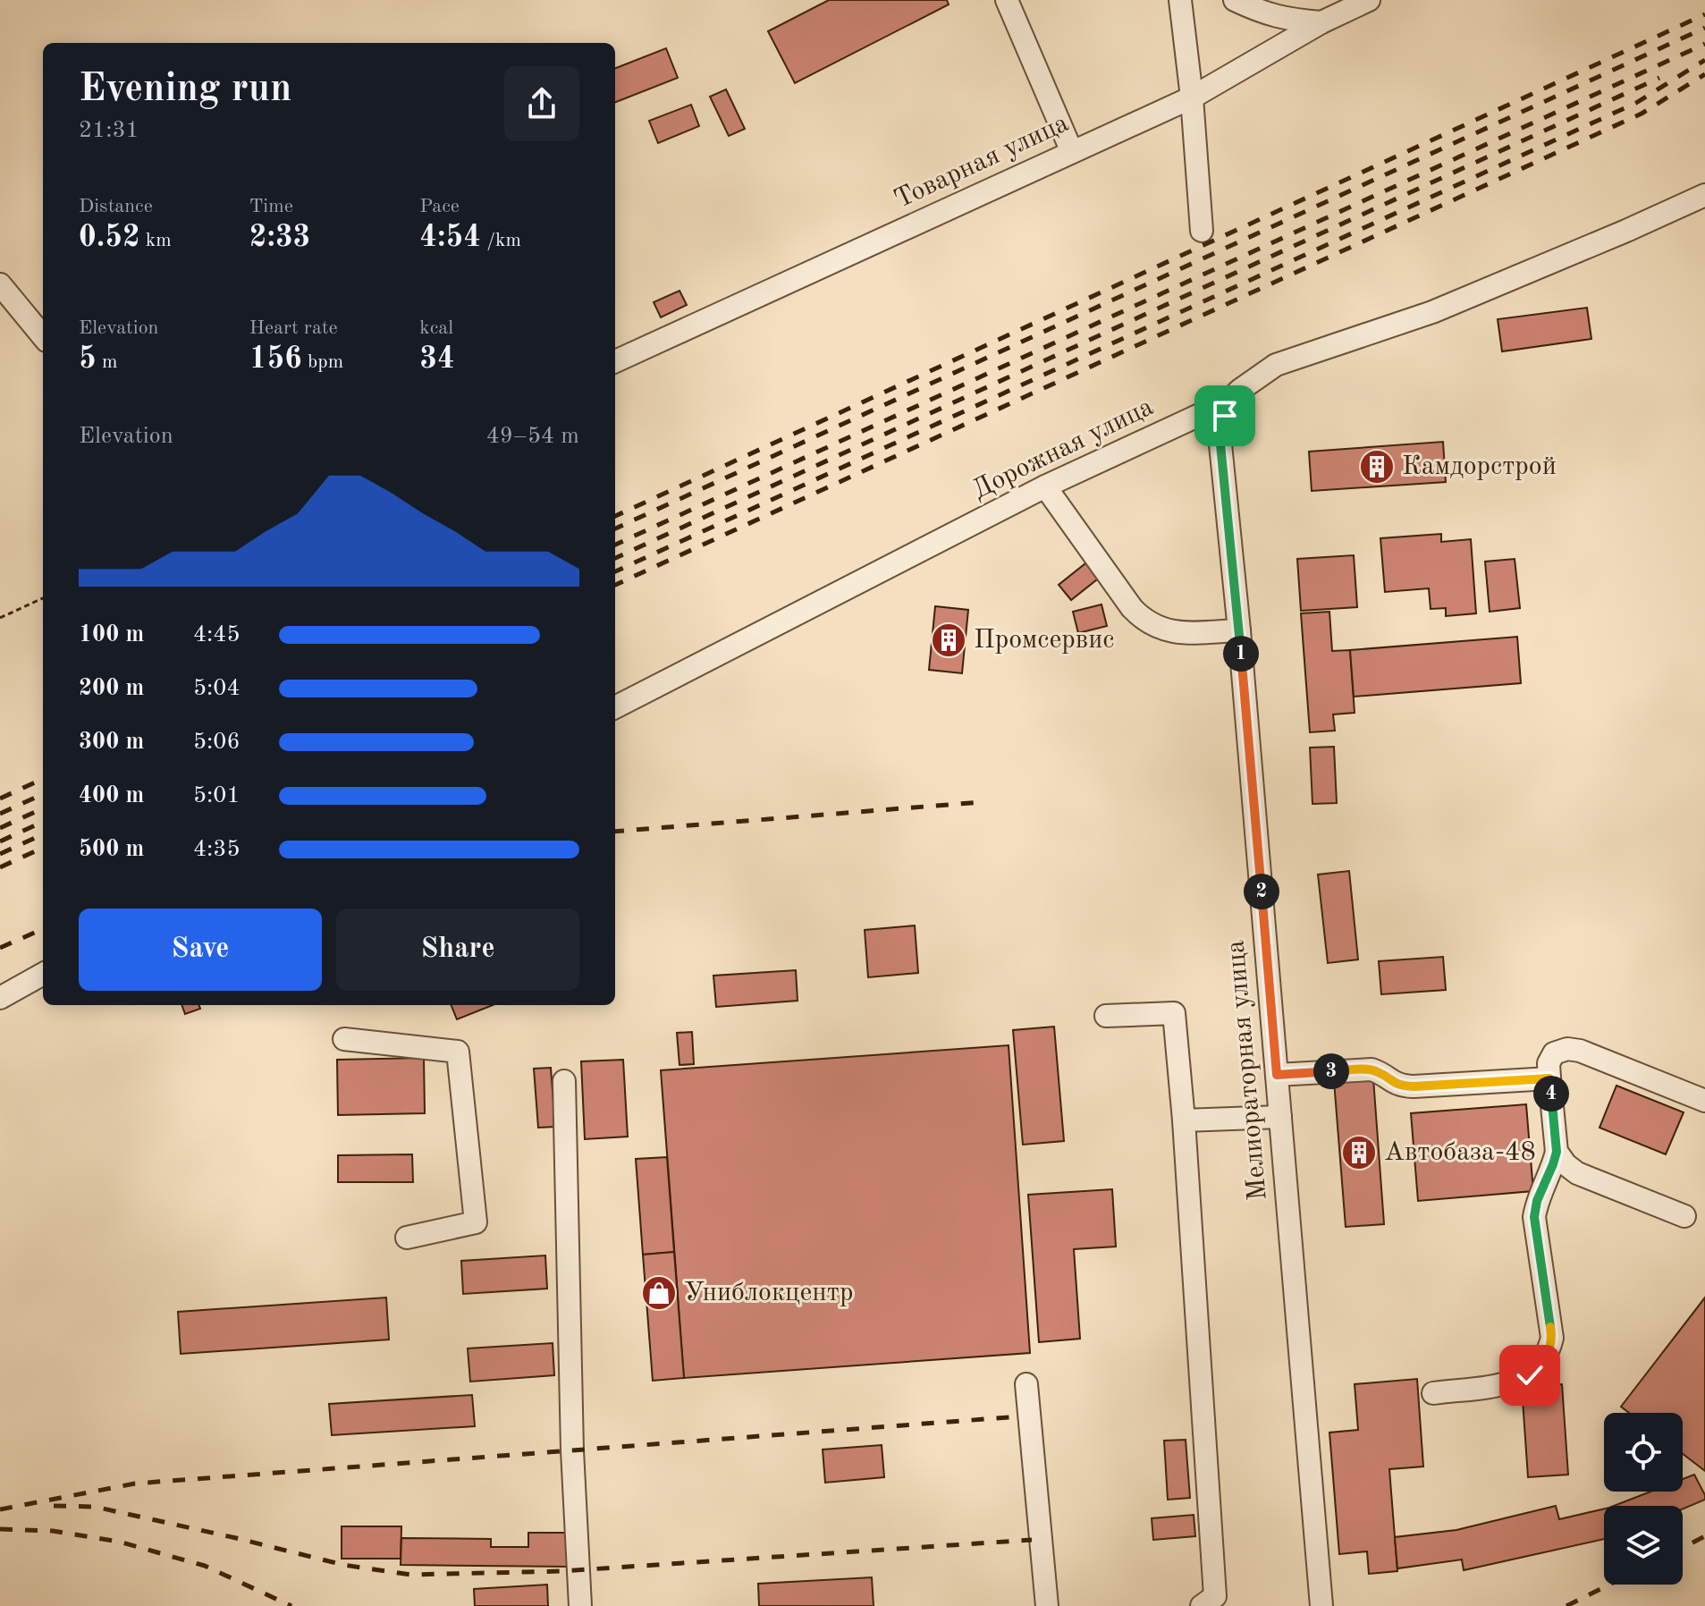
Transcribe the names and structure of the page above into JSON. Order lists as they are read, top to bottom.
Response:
{
  "streets": {
    "street": ["Товарная улица", "Дорожная улица", "Мелиораторная улица"]
  },
  "crossings": [
    ["Дорожная улица", "Мелиораторная улица"]
  ],
  "places": {
    "building": ["Камдорстрой", "Промсервис", "Автобаза-48"],
    "shop": ["Униблокцентр"]
  },
  "page": {
    "heading": ["Evening run", "21:31"],
    "stats": [
      ["Distance", "0.52 km"],
      ["Time", "2:33"],
      ["Pace", "4:54 /km"],
      ["Elevation", "5 m"],
      ["Heart rate", "156 bpm"],
      ["kcal", "34"]
    ],
    "chart": ["Elevation", "49–54 m"],
    "list": [
      {
        "name": "100 m",
        "note": "4:45"
      },
      {
        "name": "200 m",
        "note": "5:04"
      },
      {
        "name": "300 m",
        "note": "5:06"
      },
      {
        "name": "400 m",
        "note": "5:01"
      },
      {
        "name": "500 m",
        "note": "4:35"
      }
    ],
    "pins": [
      "1",
      "2",
      "3",
      "4"
    ],
    "buttons": ["Save", "Share"]
  }
}
